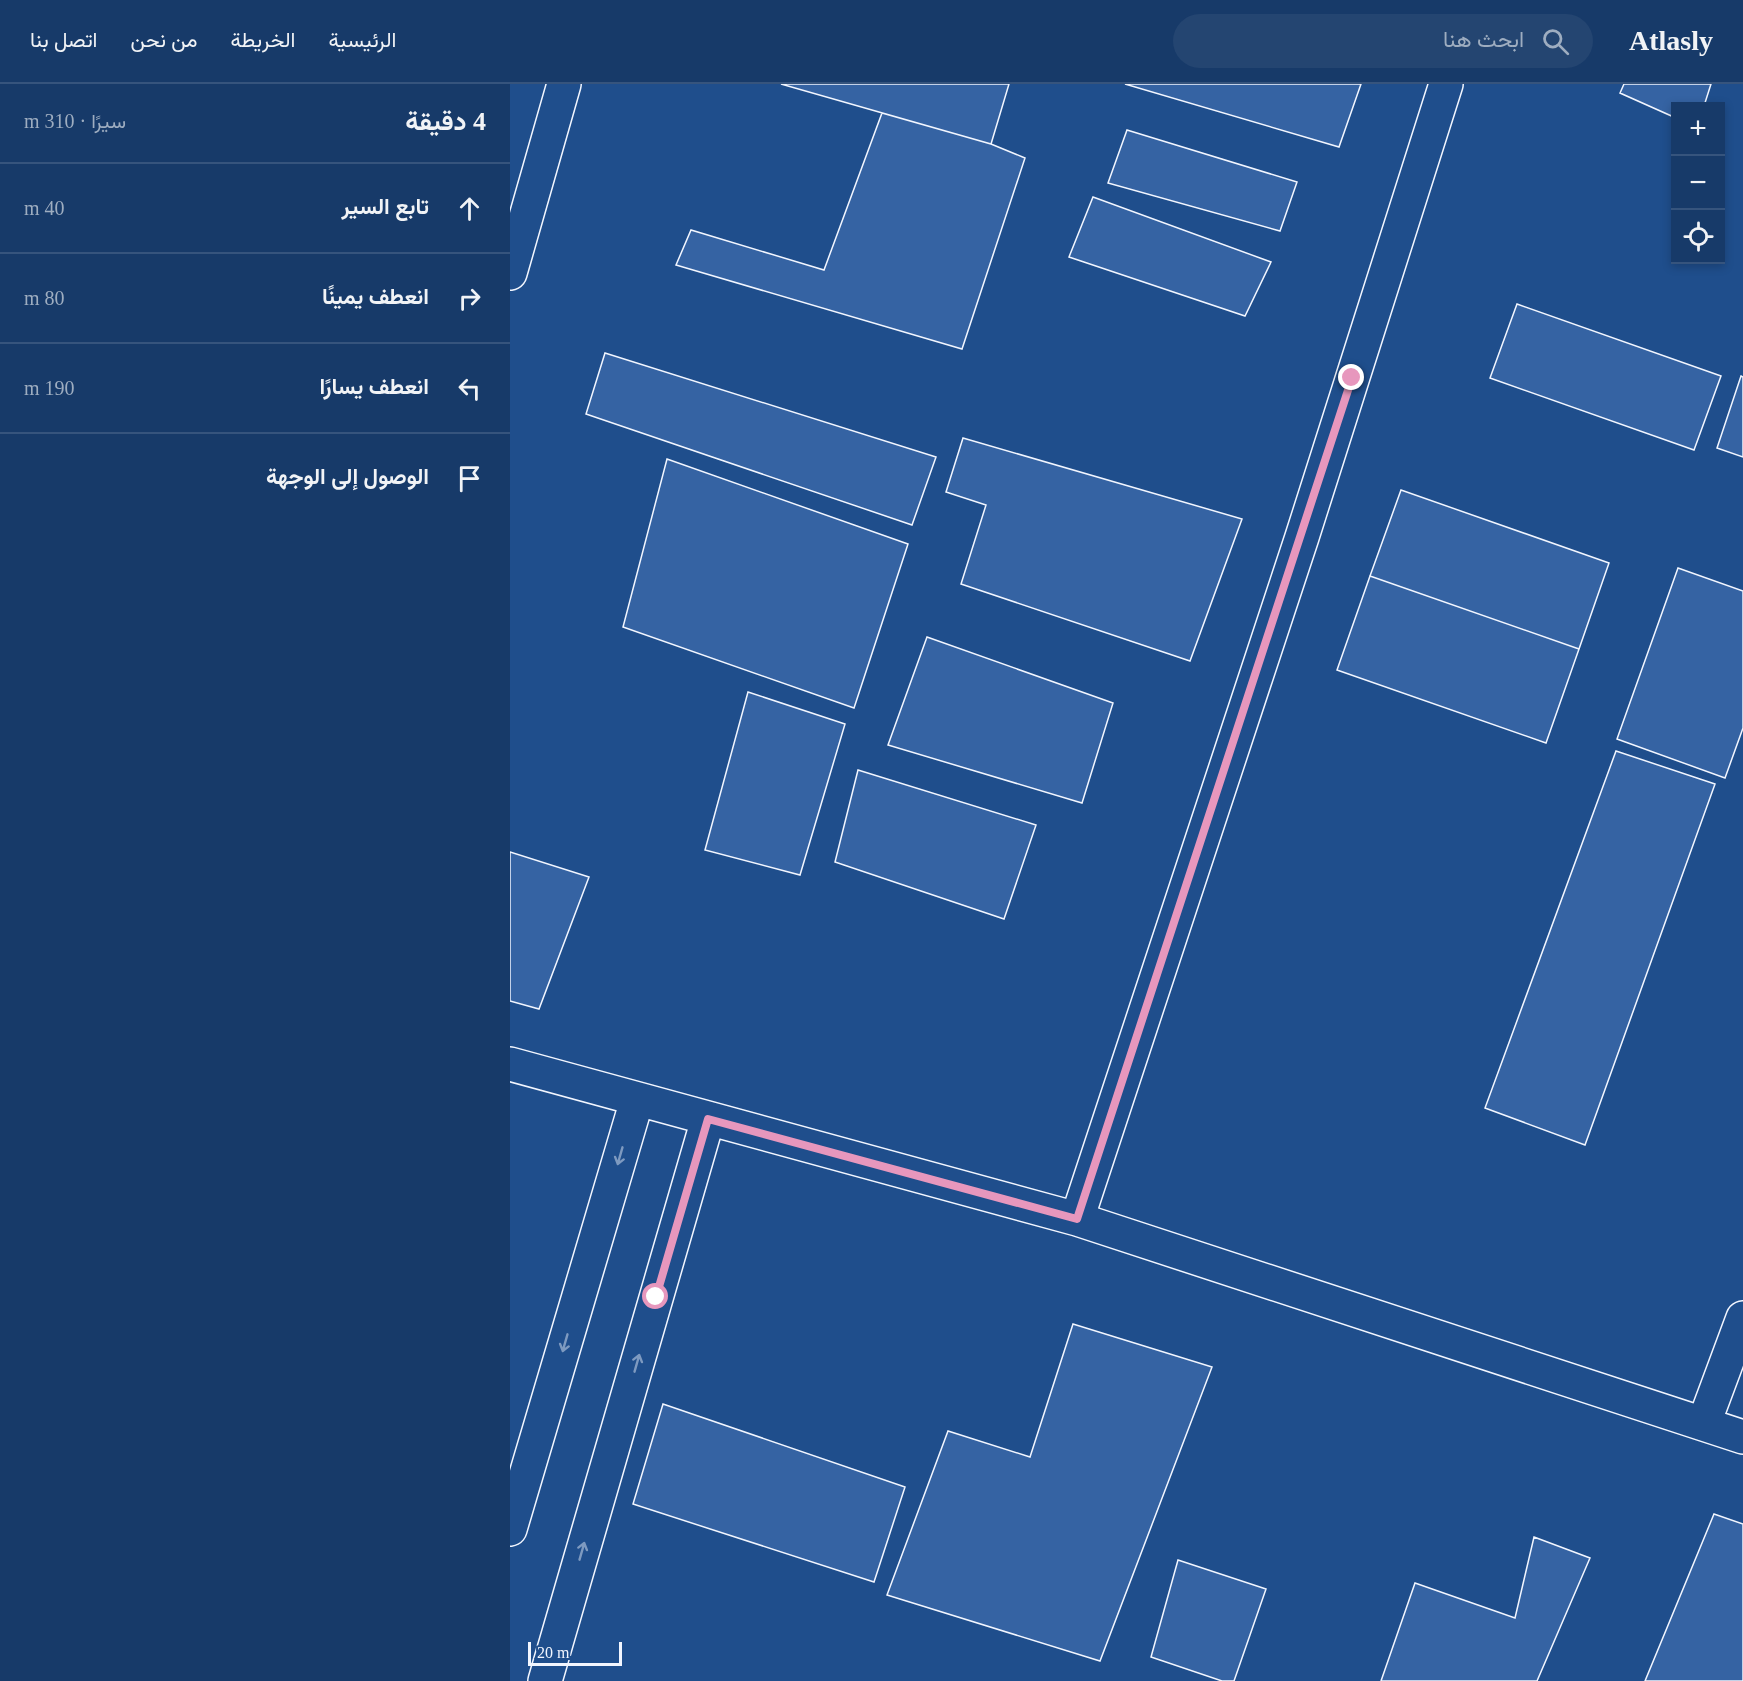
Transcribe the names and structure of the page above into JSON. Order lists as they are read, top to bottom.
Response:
{
  "scale_bar": "20 m",
  "page": {
    "header": "Atlasly",
    "search": "ابحث هنا",
    "nav": [
      "الرئيسية",
      "الخريطة",
      "من نحن",
      "اتصل بنا"
    ],
    "heading": ["4 دقيقة", "سيرًا · 310 m"],
    "map_buttons": ["+", "−"],
    "list": [
      ["تابع السير", "40 m"],
      ["انعطف يمينًا", "80 m"],
      ["انعطف يسارًا", "190 m"],
      "الوصول إلى الوجهة"
    ],
    "scale": "20 m"
  }
}
